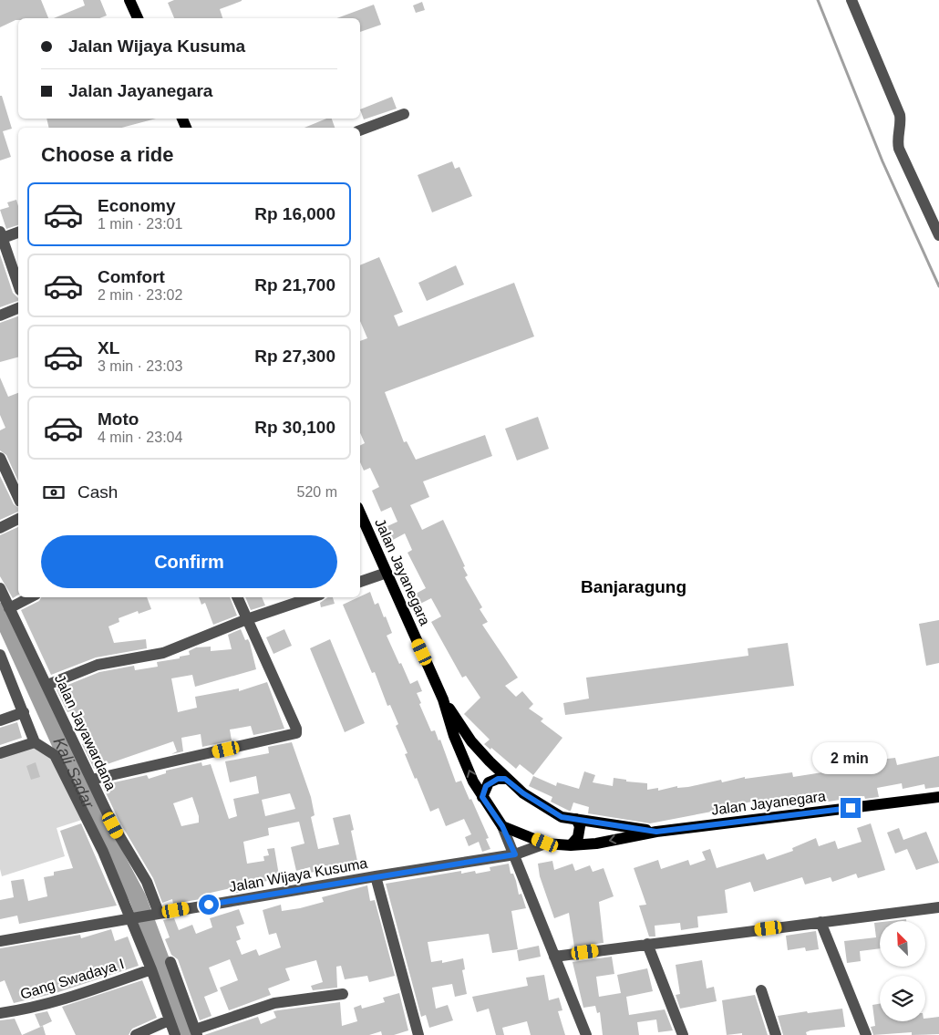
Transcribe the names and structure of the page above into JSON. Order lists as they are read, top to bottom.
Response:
{
  "streets": {
    "main road": ["Jalan Jayanegara"],
    "street": ["Jalan Jayawardana", "Jalan Wijaya Kusuma", "Gang Swadaya I"]
  },
  "crossings": [
    ["Jalan Jayanegara", "Jalan Wijaya Kusuma"],
    ["Jalan Jayawardana", "Jalan Wijaya Kusuma"]
  ],
  "districts": ["Banjaragung"],
  "water": ["Kali Sadar"],
  "north": "top left",
  "page": {
    "banner": ["Jalan Wijaya Kusuma", "Jalan Jayanegara"],
    "heading": "Choose a ride",
    "list": [
      {
        "name": "Economy",
        "note": "1 min · 23:01",
        "value": "Rp 16,000"
      },
      {
        "name": "Comfort",
        "note": "2 min · 23:02",
        "value": "Rp 21,700"
      },
      {
        "name": "XL",
        "note": "3 min · 23:03",
        "value": "Rp 27,300"
      },
      {
        "name": "Moto",
        "note": "4 min · 23:04",
        "value": "Rp 30,100"
      }
    ],
    "pay": ["Cash", "520 m"],
    "buttons": "Confirm",
    "bubble": "2 min"
  }
}
